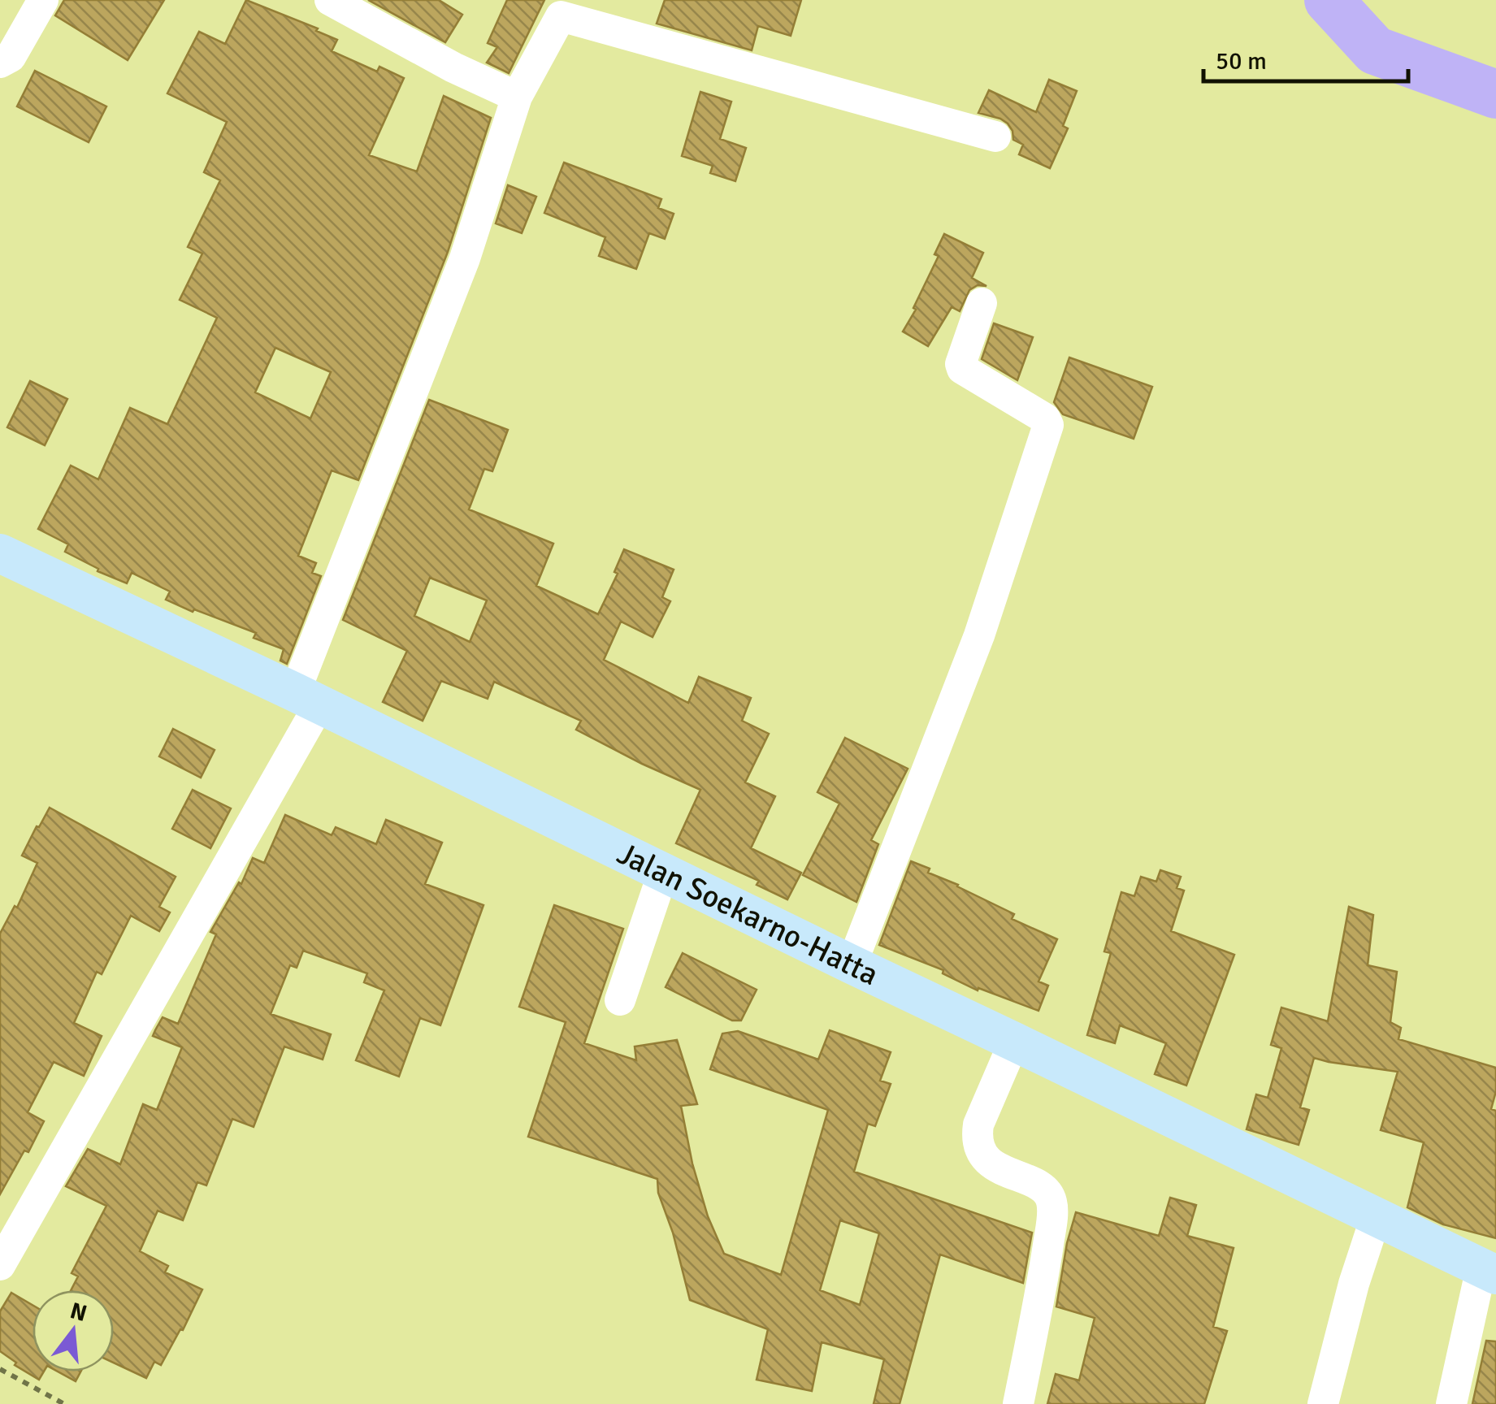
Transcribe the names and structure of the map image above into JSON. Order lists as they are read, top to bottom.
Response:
{
  "streets": {
    "main road": ["Jalan Soekarno-Hatta"]
  },
  "scale_bar": "50 m",
  "north": "top"
}
